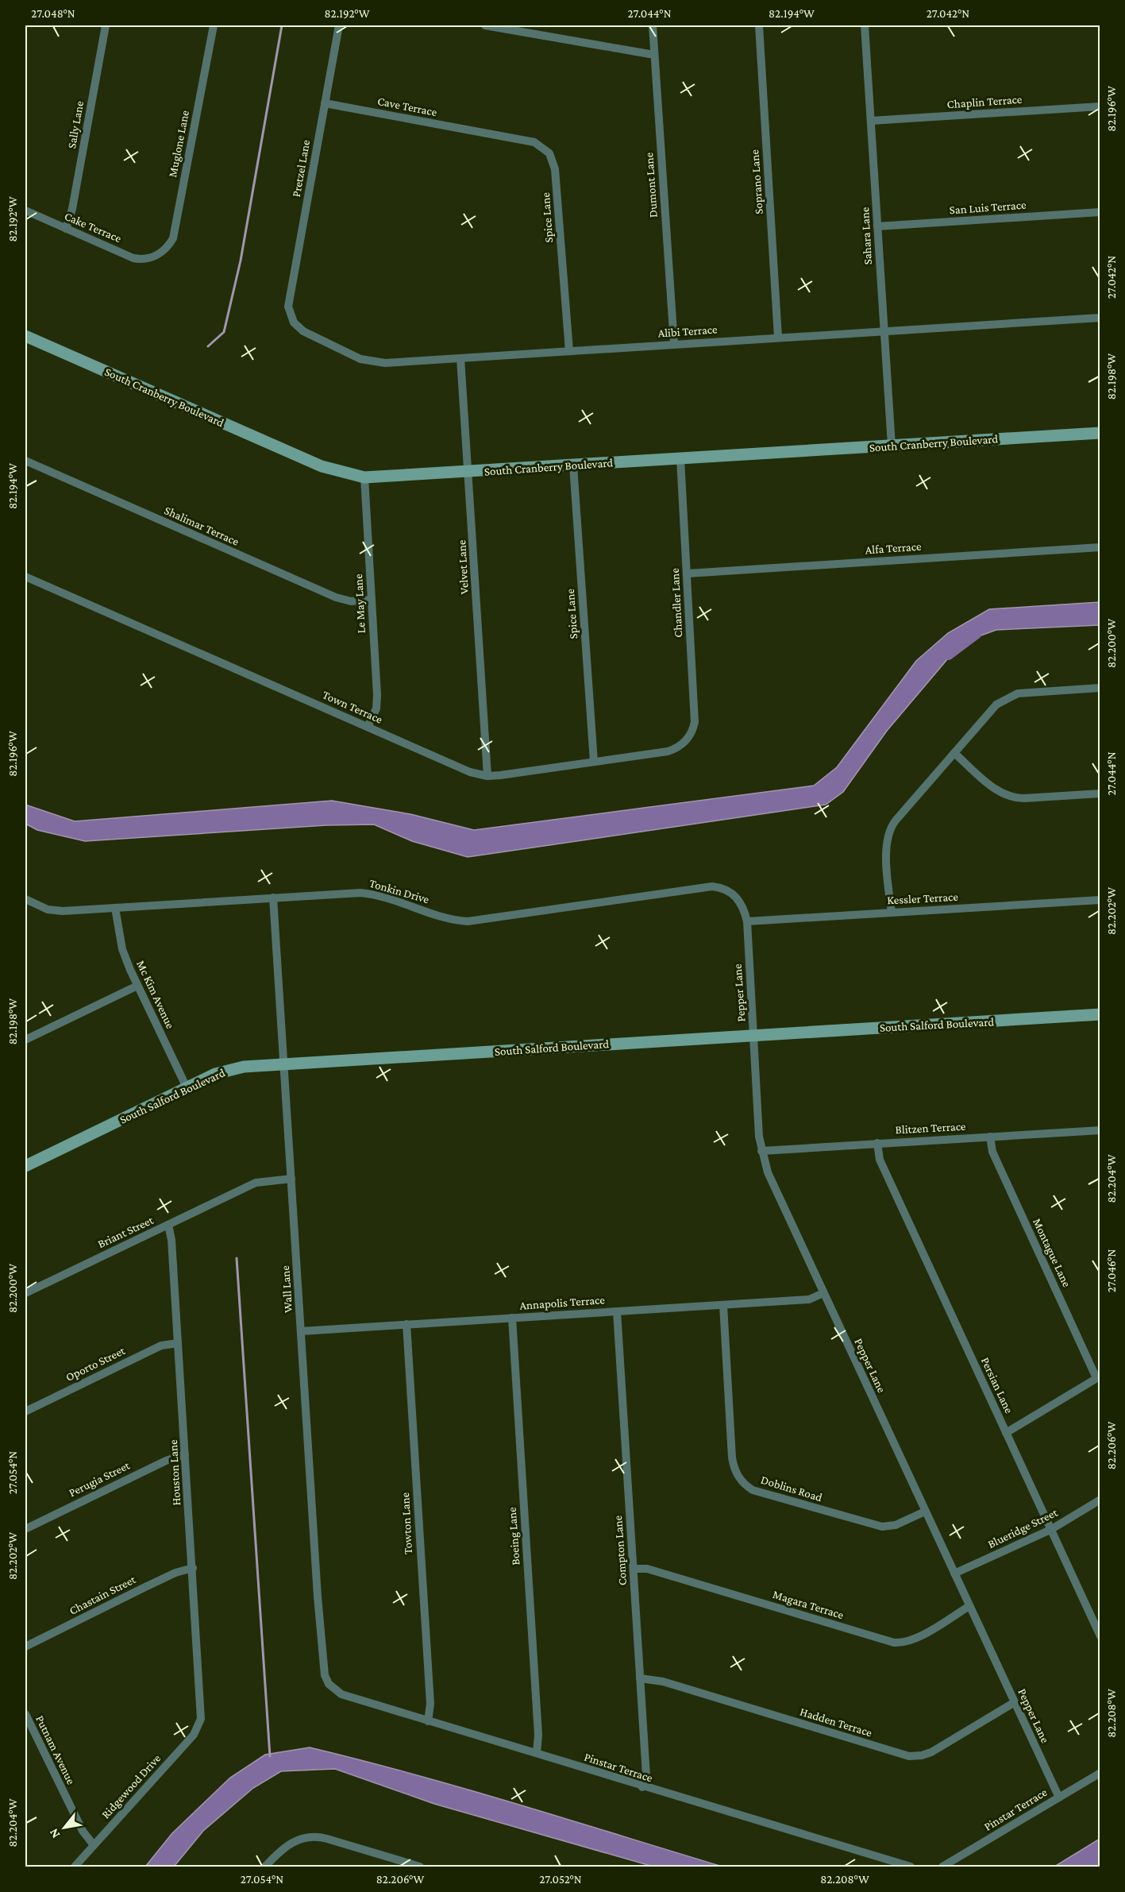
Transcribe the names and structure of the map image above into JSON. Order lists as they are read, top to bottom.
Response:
{
  "streets": {
    "street": [
      "Chaplin Terrace",
      "Cave Terrace",
      "Sally Lane",
      "Muglone Lane",
      "Pretzel Lane",
      "Soprano Lane",
      "Dumont Lane",
      "San Luis Terrace",
      "Spice Lane",
      "Cake Terrace",
      "Sahara Lane",
      "Alibi Terrace",
      "South Cranberry Boulevard",
      "Shalimar Terrace",
      "Alfa Terrace",
      "Velvet Lane",
      "Chandler Lane",
      "Le May Lane",
      "Town Terrace",
      "Tonkin Drive",
      "Kessler Terrace",
      "Pepper Lane",
      "Mc Kim Avenue",
      "South Salford Boulevard",
      "Blitzen Terrace",
      "Briant Street",
      "Montague Lane",
      "Wall Lane",
      "Annapolis Terrace",
      "Oporto Street",
      "Persian Lane",
      "Houston Lane",
      "Perugia Street",
      "Doblins Road",
      "Towton Lane",
      "Blueridge Street",
      "Boeing Lane",
      "Compton Lane",
      "Chastain Street",
      "Magara Terrace",
      "Hadden Terrace",
      "Putnam Avenue",
      "Pinstar Terrace",
      "Ridgewood Drive"
    ]
  },
  "crossings": [
    ["Chaplin Terrace", "Sahara Lane"],
    ["Cave Terrace", "Pretzel Lane"],
    ["Cave Terrace", "Spice Lane"],
    ["Sally Lane", "Cake Terrace"],
    ["Muglone Lane", "Cake Terrace"],
    ["Pretzel Lane", "Alibi Terrace"],
    ["Soprano Lane", "Alibi Terrace"],
    ["Dumont Lane", "Alibi Terrace"],
    ["San Luis Terrace", "Sahara Lane"],
    ["Spice Lane", "Alibi Terrace"],
    ["Spice Lane", "South Cranberry Boulevard"],
    ["Spice Lane", "Town Terrace"],
    ["Sahara Lane", "Alibi Terrace"],
    ["Sahara Lane", "South Cranberry Boulevard"],
    ["Alibi Terrace", "Velvet Lane"],
    ["South Cranberry Boulevard", "Velvet Lane"],
    ["South Cranberry Boulevard", "Chandler Lane"],
    ["South Cranberry Boulevard", "Le May Lane"],
    ["Shalimar Terrace", "Le May Lane"],
    ["Alfa Terrace", "Chandler Lane"],
    ["Velvet Lane", "Town Terrace"],
    ["Chandler Lane", "Town Terrace"],
    ["Le May Lane", "Town Terrace"],
    ["Tonkin Drive", "Kessler Terrace"],
    ["Tonkin Drive", "Pepper Lane"],
    ["Tonkin Drive", "Mc Kim Avenue"],
    ["Tonkin Drive", "Wall Lane"],
    ["Kessler Terrace", "Pepper Lane"],
    ["Pepper Lane", "South Salford Boulevard"],
    ["Pepper Lane", "Blitzen Terrace"],
    ["Pepper Lane", "Annapolis Terrace"],
    ["Pepper Lane", "Doblins Road"],
    ["Pepper Lane", "Blueridge Street"],
    ["Pepper Lane", "Magara Terrace"],
    ["Pepper Lane", "Hadden Terrace"],
    ["Pepper Lane", "Pinstar Terrace"],
    ["Mc Kim Avenue", "South Salford Boulevard"],
    ["South Salford Boulevard", "Wall Lane"],
    ["Blitzen Terrace", "Montague Lane"],
    ["Blitzen Terrace", "Persian Lane"],
    ["Briant Street", "Wall Lane"],
    ["Briant Street", "Houston Lane"],
    ["Wall Lane", "Annapolis Terrace"],
    ["Wall Lane", "Pinstar Terrace"],
    ["Annapolis Terrace", "Doblins Road"],
    ["Annapolis Terrace", "Towton Lane"],
    ["Annapolis Terrace", "Boeing Lane"],
    ["Annapolis Terrace", "Compton Lane"],
    ["Oporto Street", "Houston Lane"],
    ["Persian Lane", "Blueridge Street"],
    ["Houston Lane", "Perugia Street"],
    ["Houston Lane", "Chastain Street"],
    ["Houston Lane", "Ridgewood Drive"],
    ["Towton Lane", "Pinstar Terrace"],
    ["Boeing Lane", "Pinstar Terrace"],
    ["Compton Lane", "Magara Terrace"],
    ["Compton Lane", "Hadden Terrace"],
    ["Compton Lane", "Pinstar Terrace"],
    ["Putnam Avenue", "Ridgewood Drive"]
  ],
  "north": "bottom left",
  "coordinates": [
    "27.048°N",
    "82.192°W",
    "27.044°N",
    "82.194°W",
    "27.042°N",
    "82.196°W",
    "82.198°W",
    "82.200°W",
    "82.202°W",
    "82.204°W",
    "27.046°N",
    "82.206°W",
    "27.054°N",
    "82.208°W",
    "27.052°N"
  ]
}
